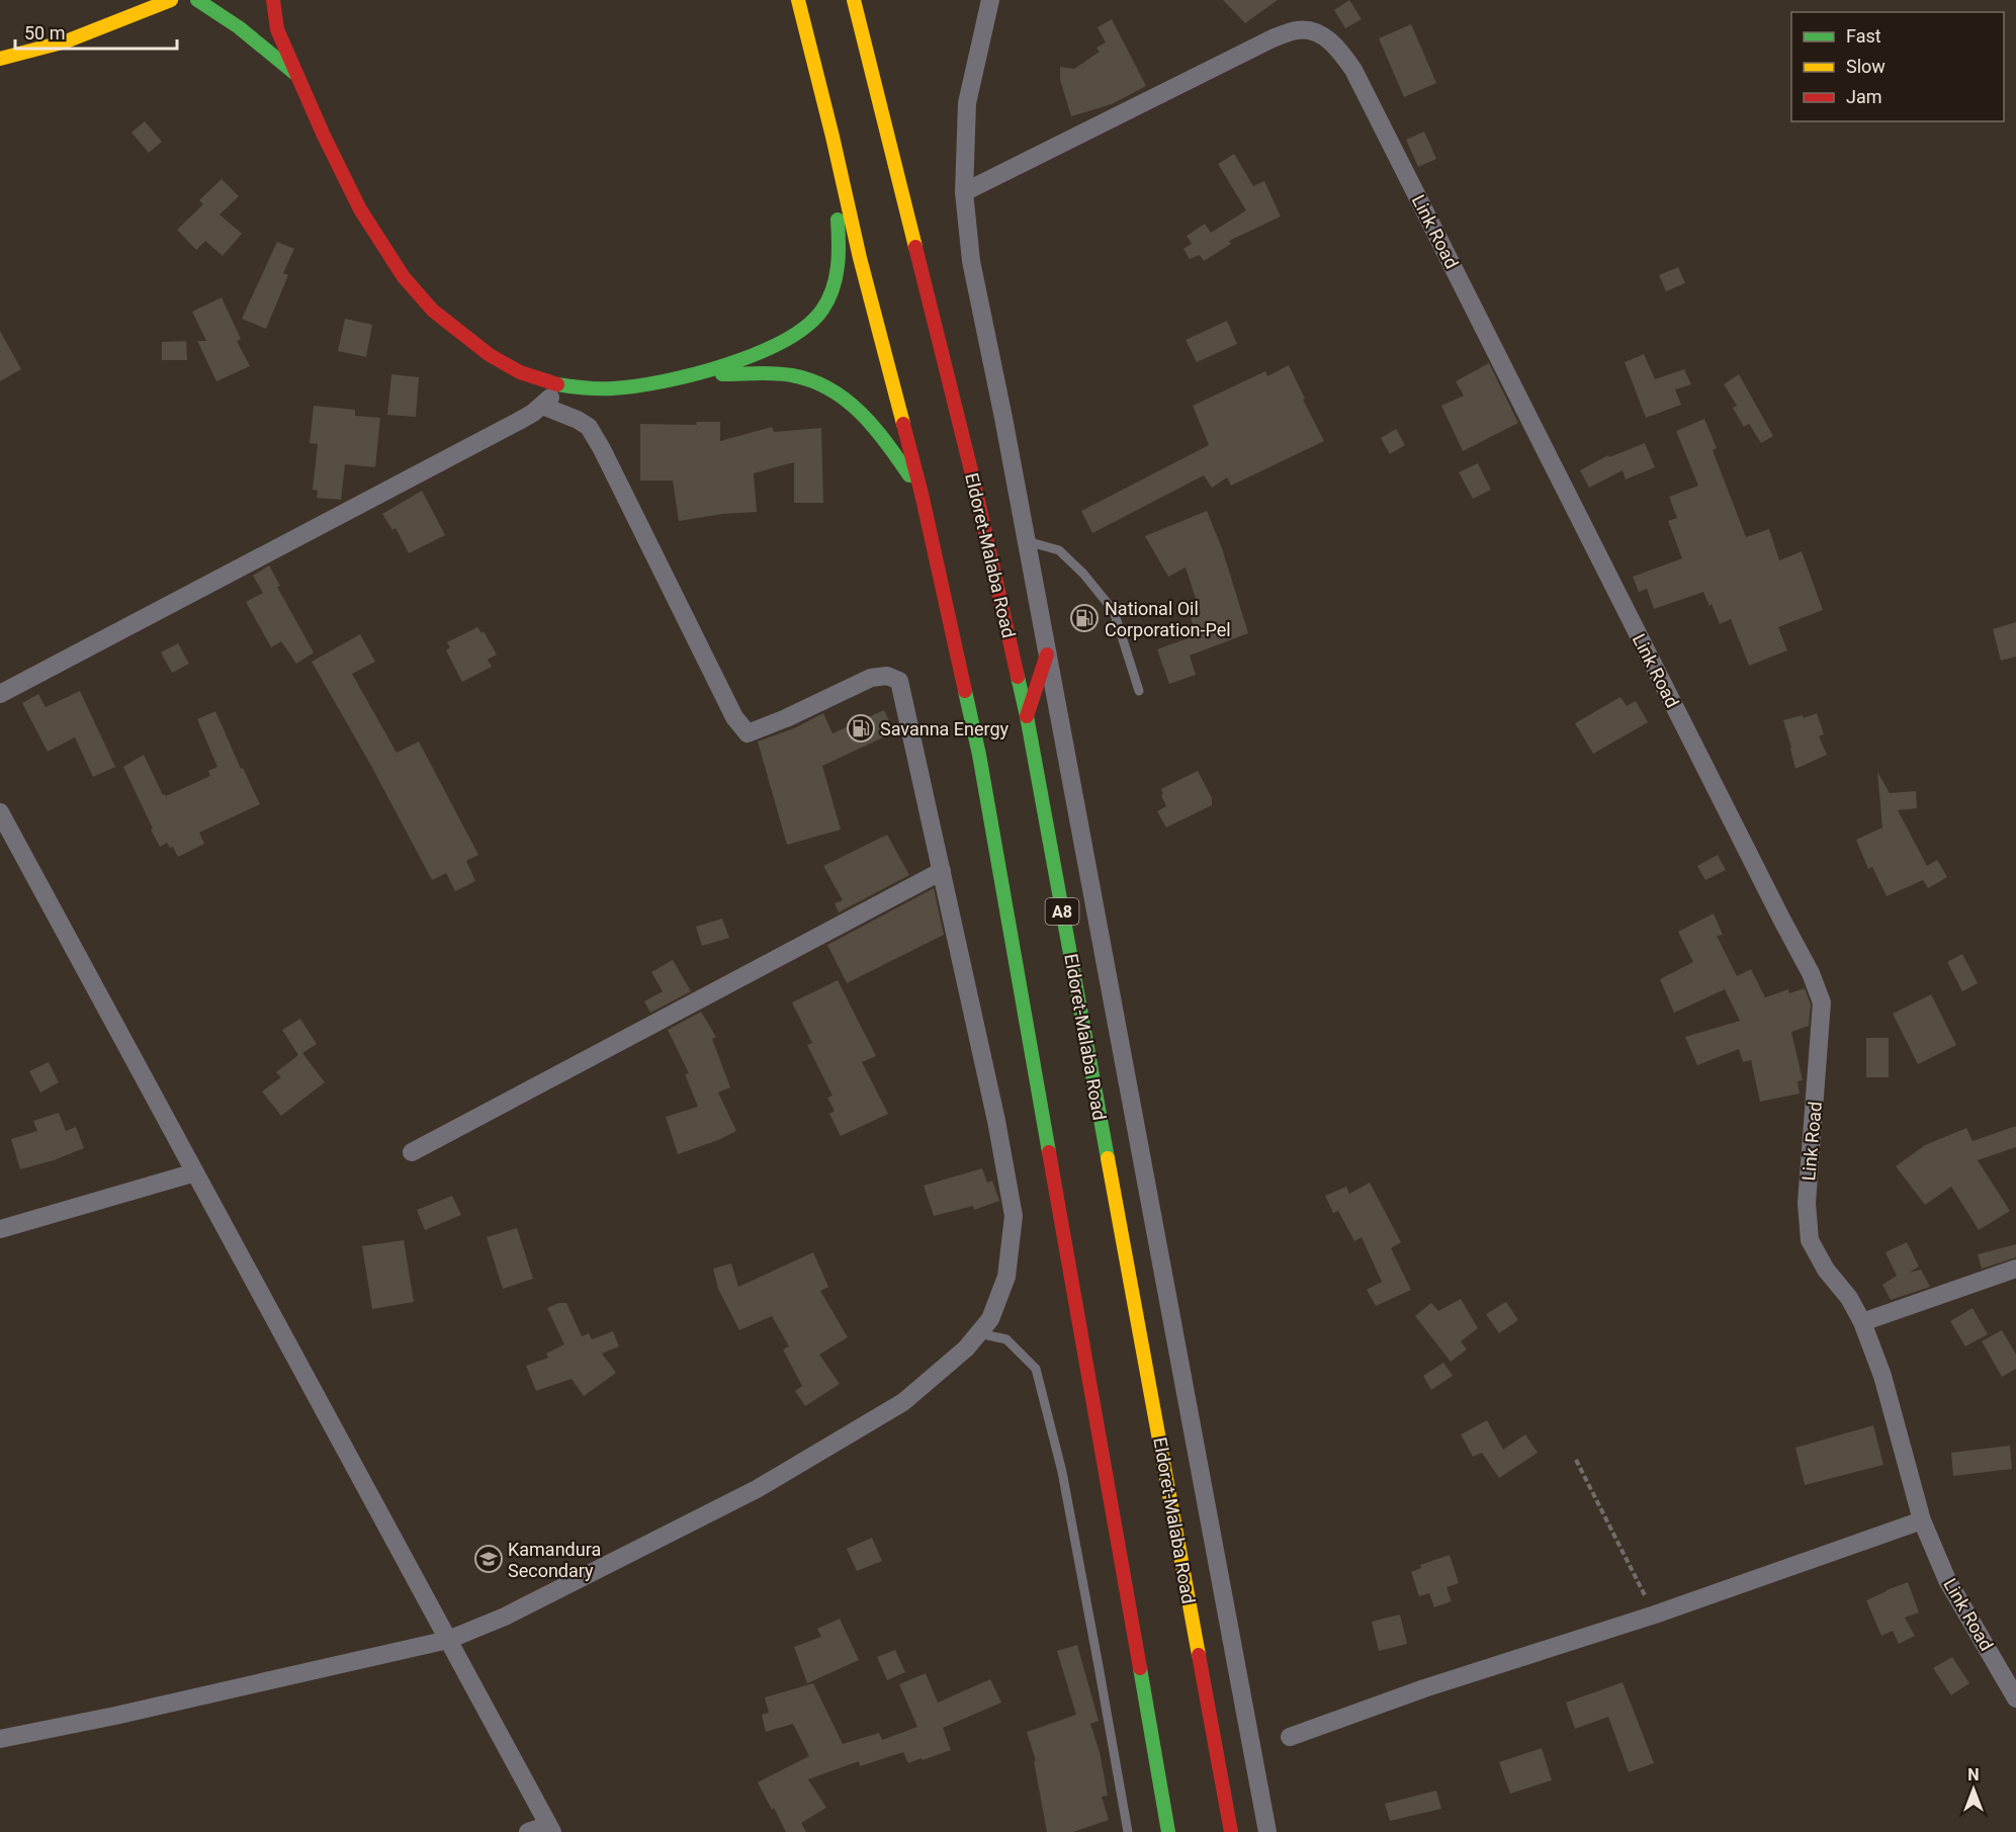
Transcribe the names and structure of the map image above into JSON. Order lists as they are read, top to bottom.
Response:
{
  "streets": {
    "highway": ["Eldoret-Malaba Road", "A8"],
    "street": ["Link Road"]
  },
  "crossings": [
    ["Link Road", "Eldoret-Malaba Road"]
  ],
  "places": {
    "fuel station": ["National Oil Corporation-Pel", "Savanna Energy"],
    "school or university": ["Kamandura Secondary"]
  },
  "legend": ["Fast", "Slow", "Jam"],
  "scale_bar": "50 m",
  "north": "top"
}
